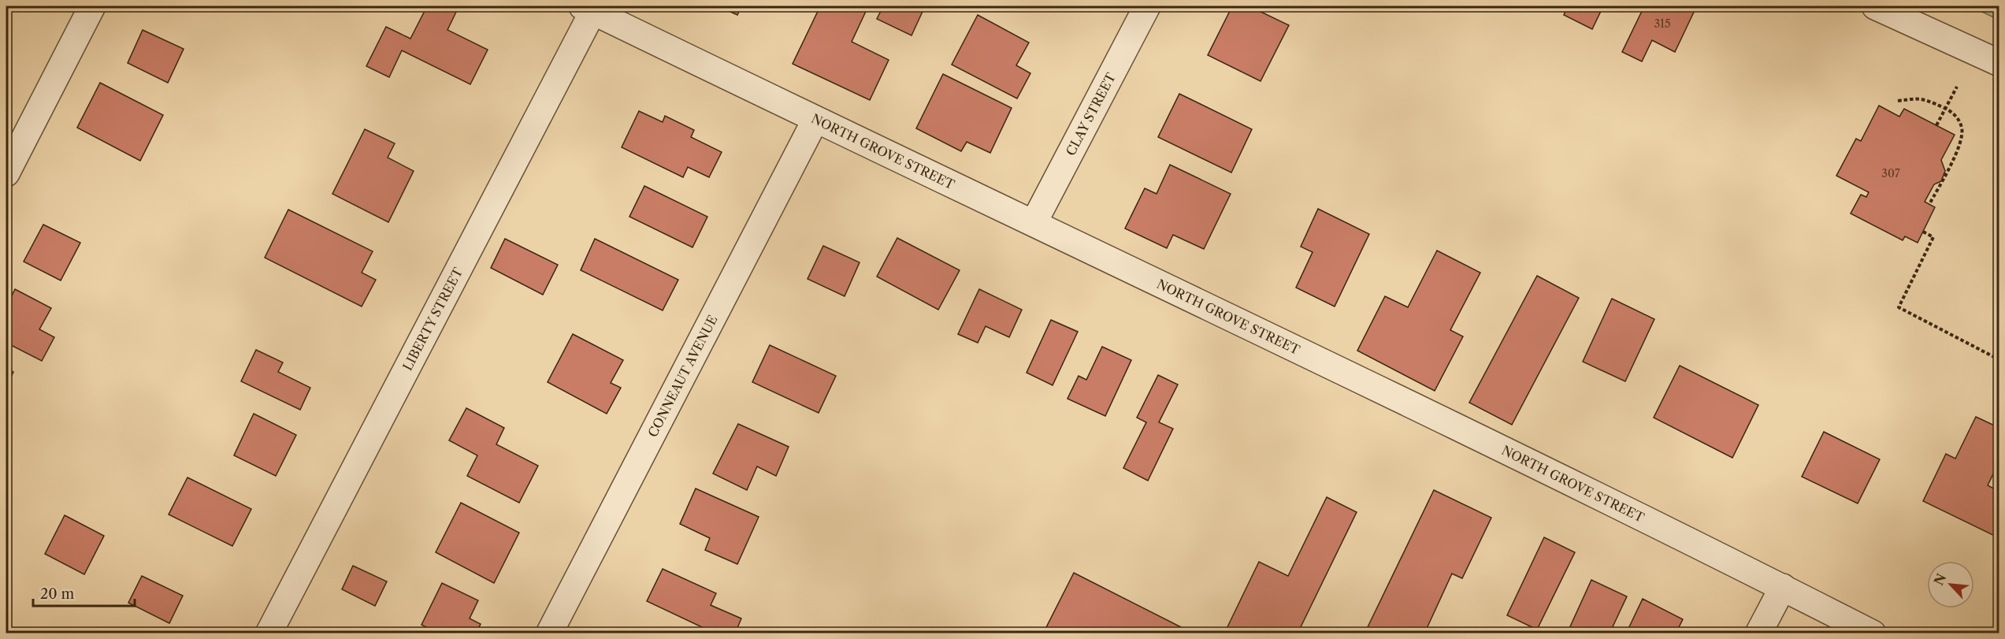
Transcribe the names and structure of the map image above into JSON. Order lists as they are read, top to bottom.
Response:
{
  "streets": {
    "street": [
      "CLAY STREET",
      "NORTH GROVE STREET",
      "LIBERTY STREET",
      "CONNEAUT AVENUE"
    ]
  },
  "crossings": [
    ["CLAY STREET", "NORTH GROVE STREET"],
    ["NORTH GROVE STREET", "LIBERTY STREET"],
    ["NORTH GROVE STREET", "CONNEAUT AVENUE"]
  ],
  "house_numbers": ["315", "307"],
  "scale_bar": "20 m",
  "north": "top left"
}
